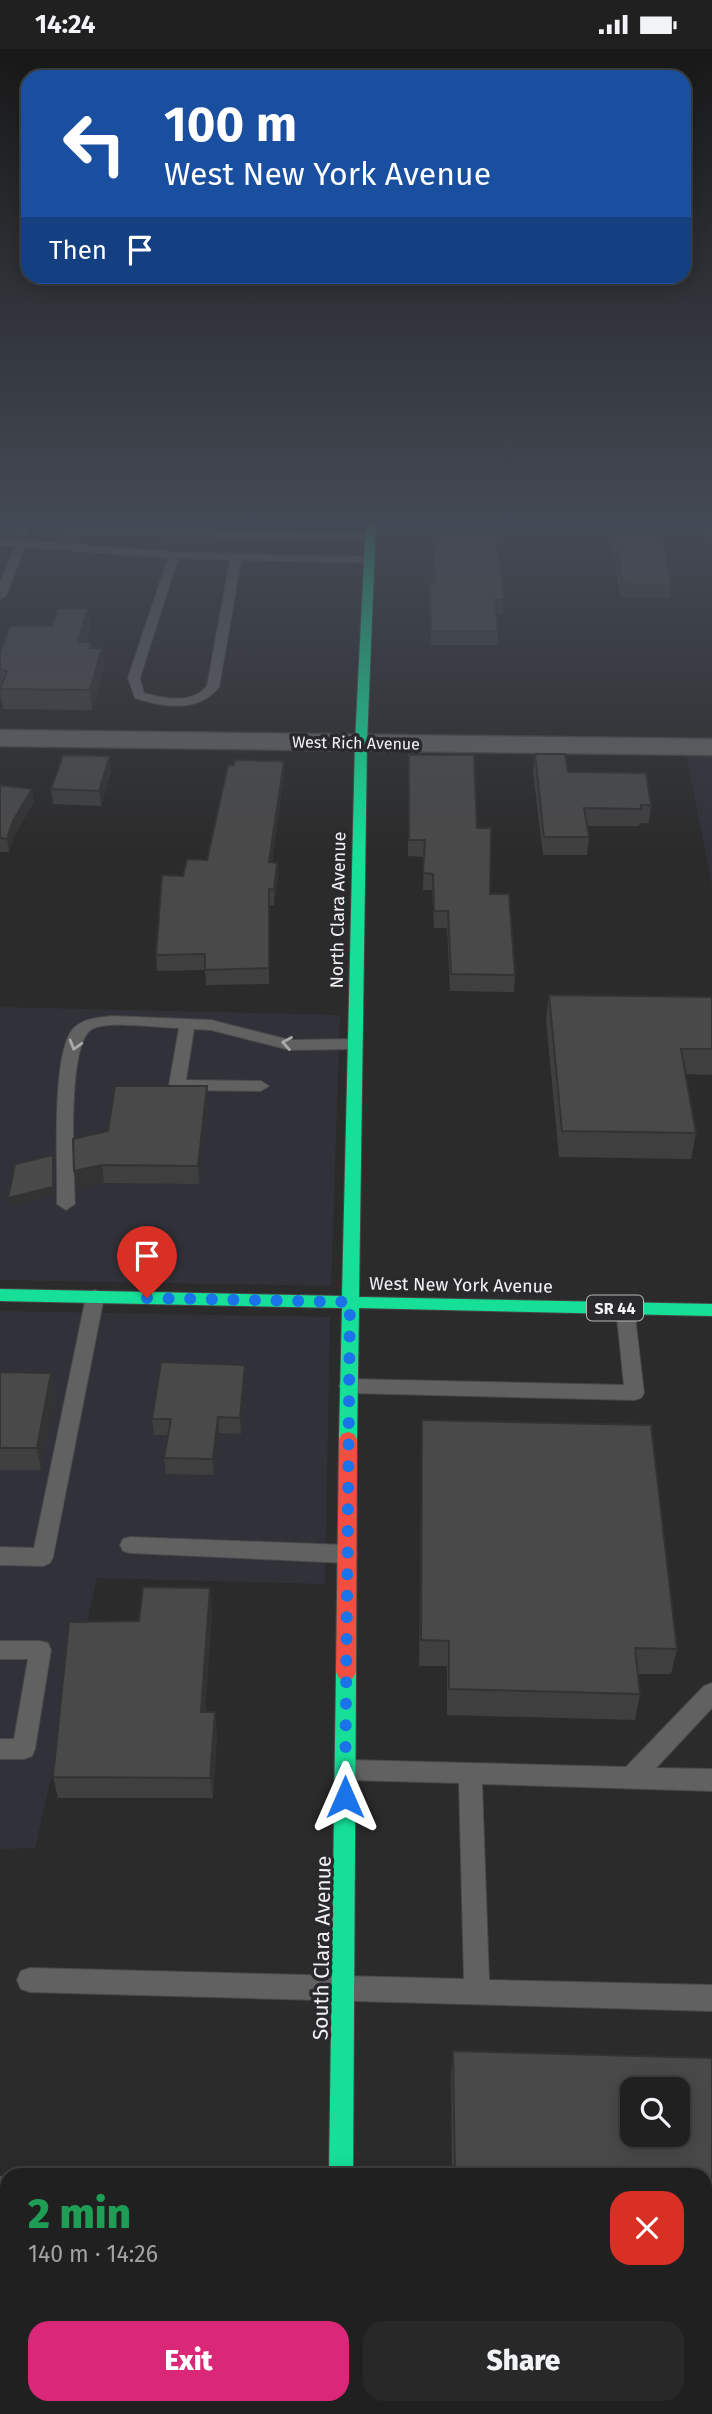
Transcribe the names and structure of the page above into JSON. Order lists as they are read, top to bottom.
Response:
{
  "streets": {
    "street": [
      "West Rich Avenue",
      "North Clara Avenue",
      "West New York Avenue",
      "SR 44",
      "South Clara Avenue"
    ]
  },
  "crossings": [
    ["West Rich Avenue", "North Clara Avenue"],
    ["North Clara Avenue", "West New York Avenue"],
    ["North Clara Avenue", "South Clara Avenue"],
    ["West New York Avenue", "South Clara Avenue"]
  ],
  "page": {
    "status": "14:24",
    "turn": ["100 m", "West New York Avenue"],
    "then": "Then",
    "heading": ["2 min", "140 m · 14:26"],
    "buttons": ["Exit", "Share"]
  }
}
